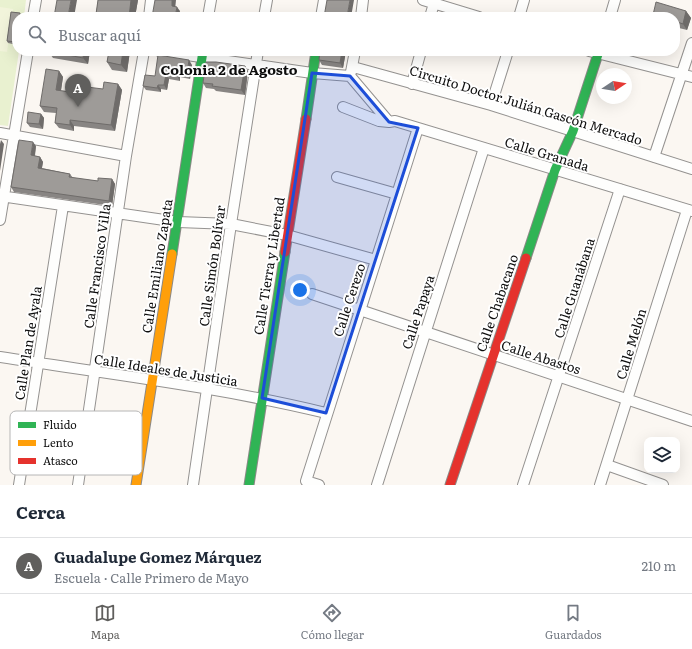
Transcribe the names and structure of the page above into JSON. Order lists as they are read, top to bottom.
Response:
{
  "streets": {
    "street": [
      "Circuito Doctor Julián Gascón Mercado",
      "Calle Granada",
      "Calle Francisco Villa",
      "Calle Emiliano Zapata",
      "Calle Simón Bolívar",
      "Calle Tierra y Libertad",
      "Calle Guanábana",
      "Calle Cerezo",
      "Calle Chabacano",
      "Calle Papaya",
      "Calle Plan de Ayala",
      "Calle Melón",
      "Calle Abastos",
      "Calle Ideales de Justicia"
    ]
  },
  "crossings": [
    ["Circuito Doctor Julián Gascón Mercado", "Calle Simón Bolívar"],
    ["Circuito Doctor Julián Gascón Mercado", "Calle Tierra y Libertad"],
    ["Circuito Doctor Julián Gascón Mercado", "Calle Chabacano"],
    ["Calle Granada", "Calle Guanábana"],
    ["Calle Granada", "Calle Cerezo"],
    ["Calle Granada", "Calle Chabacano"],
    ["Calle Granada", "Calle Papaya"],
    ["Calle Granada", "Calle Melón"],
    ["Calle Francisco Villa", "Calle Ideales de Justicia"],
    ["Calle Emiliano Zapata", "Calle Ideales de Justicia"],
    ["Calle Simón Bolívar", "Calle Ideales de Justicia"],
    ["Calle Tierra y Libertad", "Calle Ideales de Justicia"],
    ["Calle Guanábana", "Calle Abastos"],
    ["Calle Cerezo", "Calle Abastos"],
    ["Calle Cerezo", "Calle Ideales de Justicia"],
    ["Calle Chabacano", "Calle Abastos"],
    ["Calle Papaya", "Calle Abastos"],
    ["Calle Plan de Ayala", "Calle Ideales de Justicia"],
    ["Calle Melón", "Calle Abastos"]
  ],
  "districts": ["Colonia 2 de Agosto"],
  "legend": ["Fluido", "Lento", "Atasco"],
  "north": "right",
  "page": {
    "search": "Buscar aquí",
    "pins": "A",
    "heading": "Cerca",
    "list": [
      {
        "mark": "A",
        "name": "Guadalupe Gomez Márquez",
        "note": "Escuela · Calle Primero de Mayo",
        "value": "210 m"
      }
    ],
    "nav": ["Mapa", "Cómo llegar", "Guardados"]
  }
}
